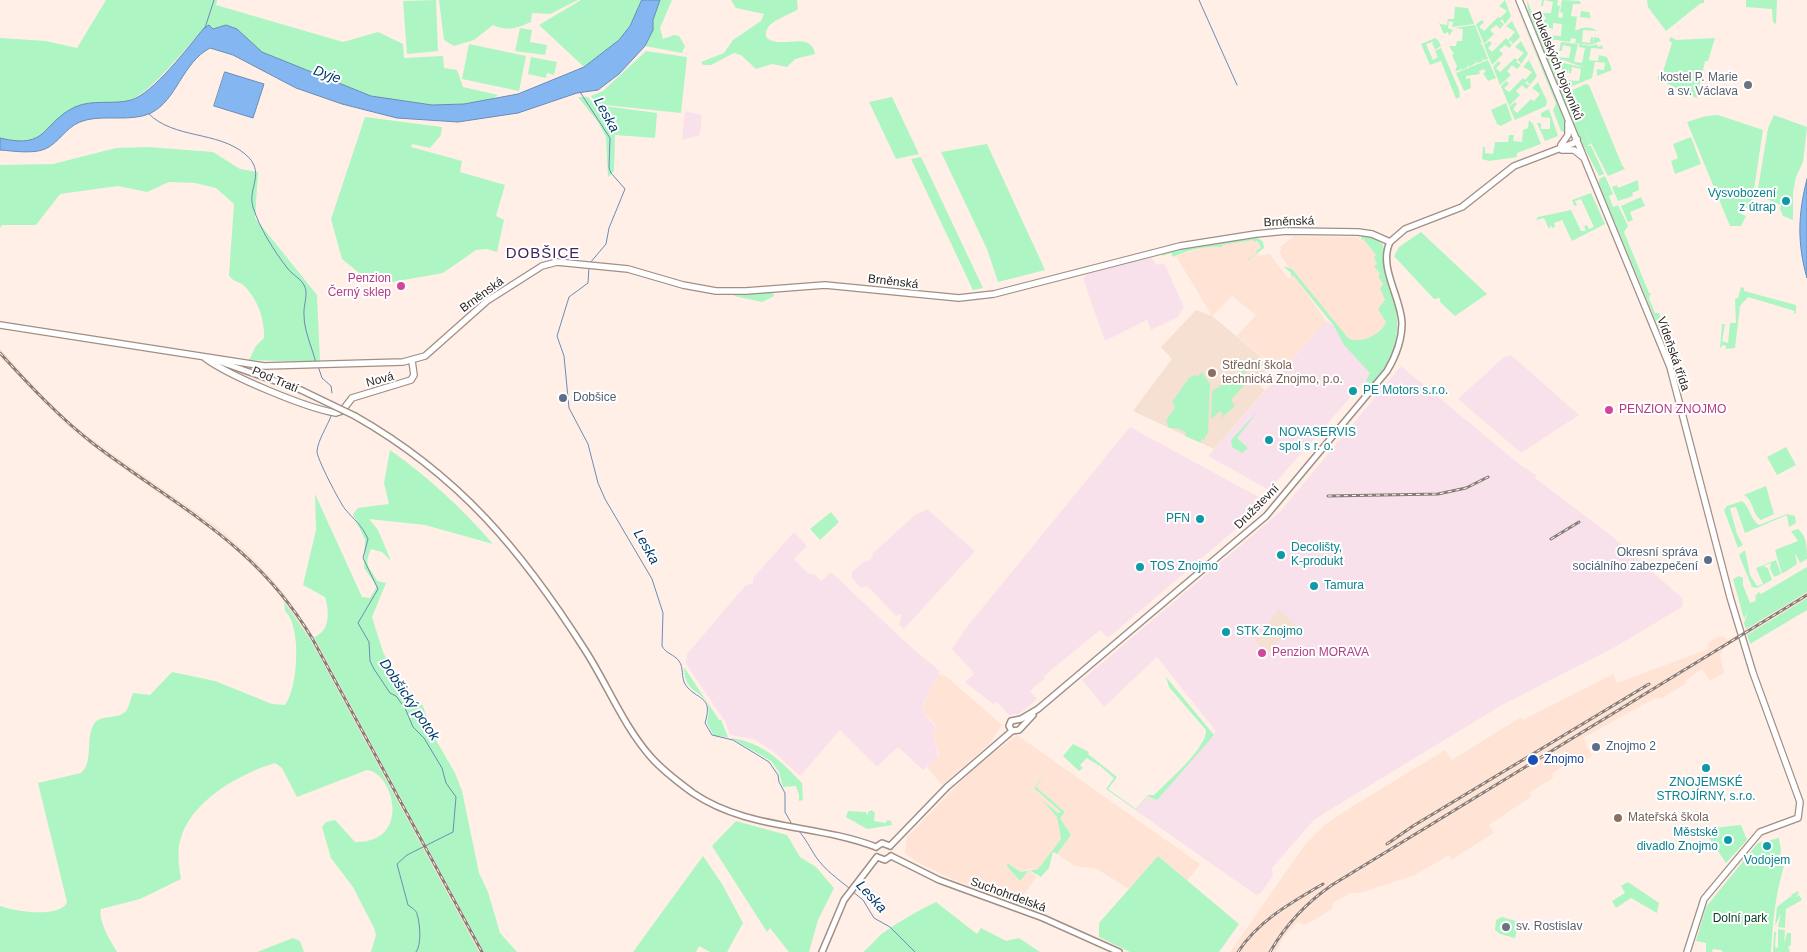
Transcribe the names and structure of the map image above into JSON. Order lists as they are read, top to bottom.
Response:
{
  "streets": {
    "main road": [
      "Dukelských bojovníků",
      "Brněnská",
      "Vídeňská třída",
      "Pod Tratí",
      "Nová",
      "Družstevní",
      "Suchohrdelská"
    ]
  },
  "crossings": [
    ["Dukelských bojovníků", "Vídeňská třída"],
    ["Brněnská", "Pod Tratí"],
    ["Brněnská", "Nová"],
    ["Brněnská", "Družstevní"],
    ["Pod Tratí", "Nová"]
  ],
  "districts": ["DOBŠICE"],
  "water": ["Dyje", "Leska", "Dobšický potok"],
  "parks": ["Dolní park"],
  "places": [
    "kostel P. Marie a sv. Václava",
    "Vysvobození z útrap",
    "Penzion Černý sklep",
    "Střední škola technická Znojmo, p.o.",
    "PE Motors s.r.o.",
    "Dobšice",
    "PENZION ZNOJMO",
    "NOVASERVIS spol s r. o.",
    "PFN",
    "Decolišty, K-produkt",
    "Okresní správa sociálního zabezpečení",
    "TOS Znojmo",
    "Tamura",
    "STK Znojmo",
    "Penzion MORAVA",
    "Znojmo 2",
    "Znojmo",
    "ZNOJEMSKÉ STROJÍRNY, s.r.o.",
    "Mateřská škola",
    "Městské divadlo Znojmo",
    "Vodojem",
    "sv. Rostislav"
  ]
}
